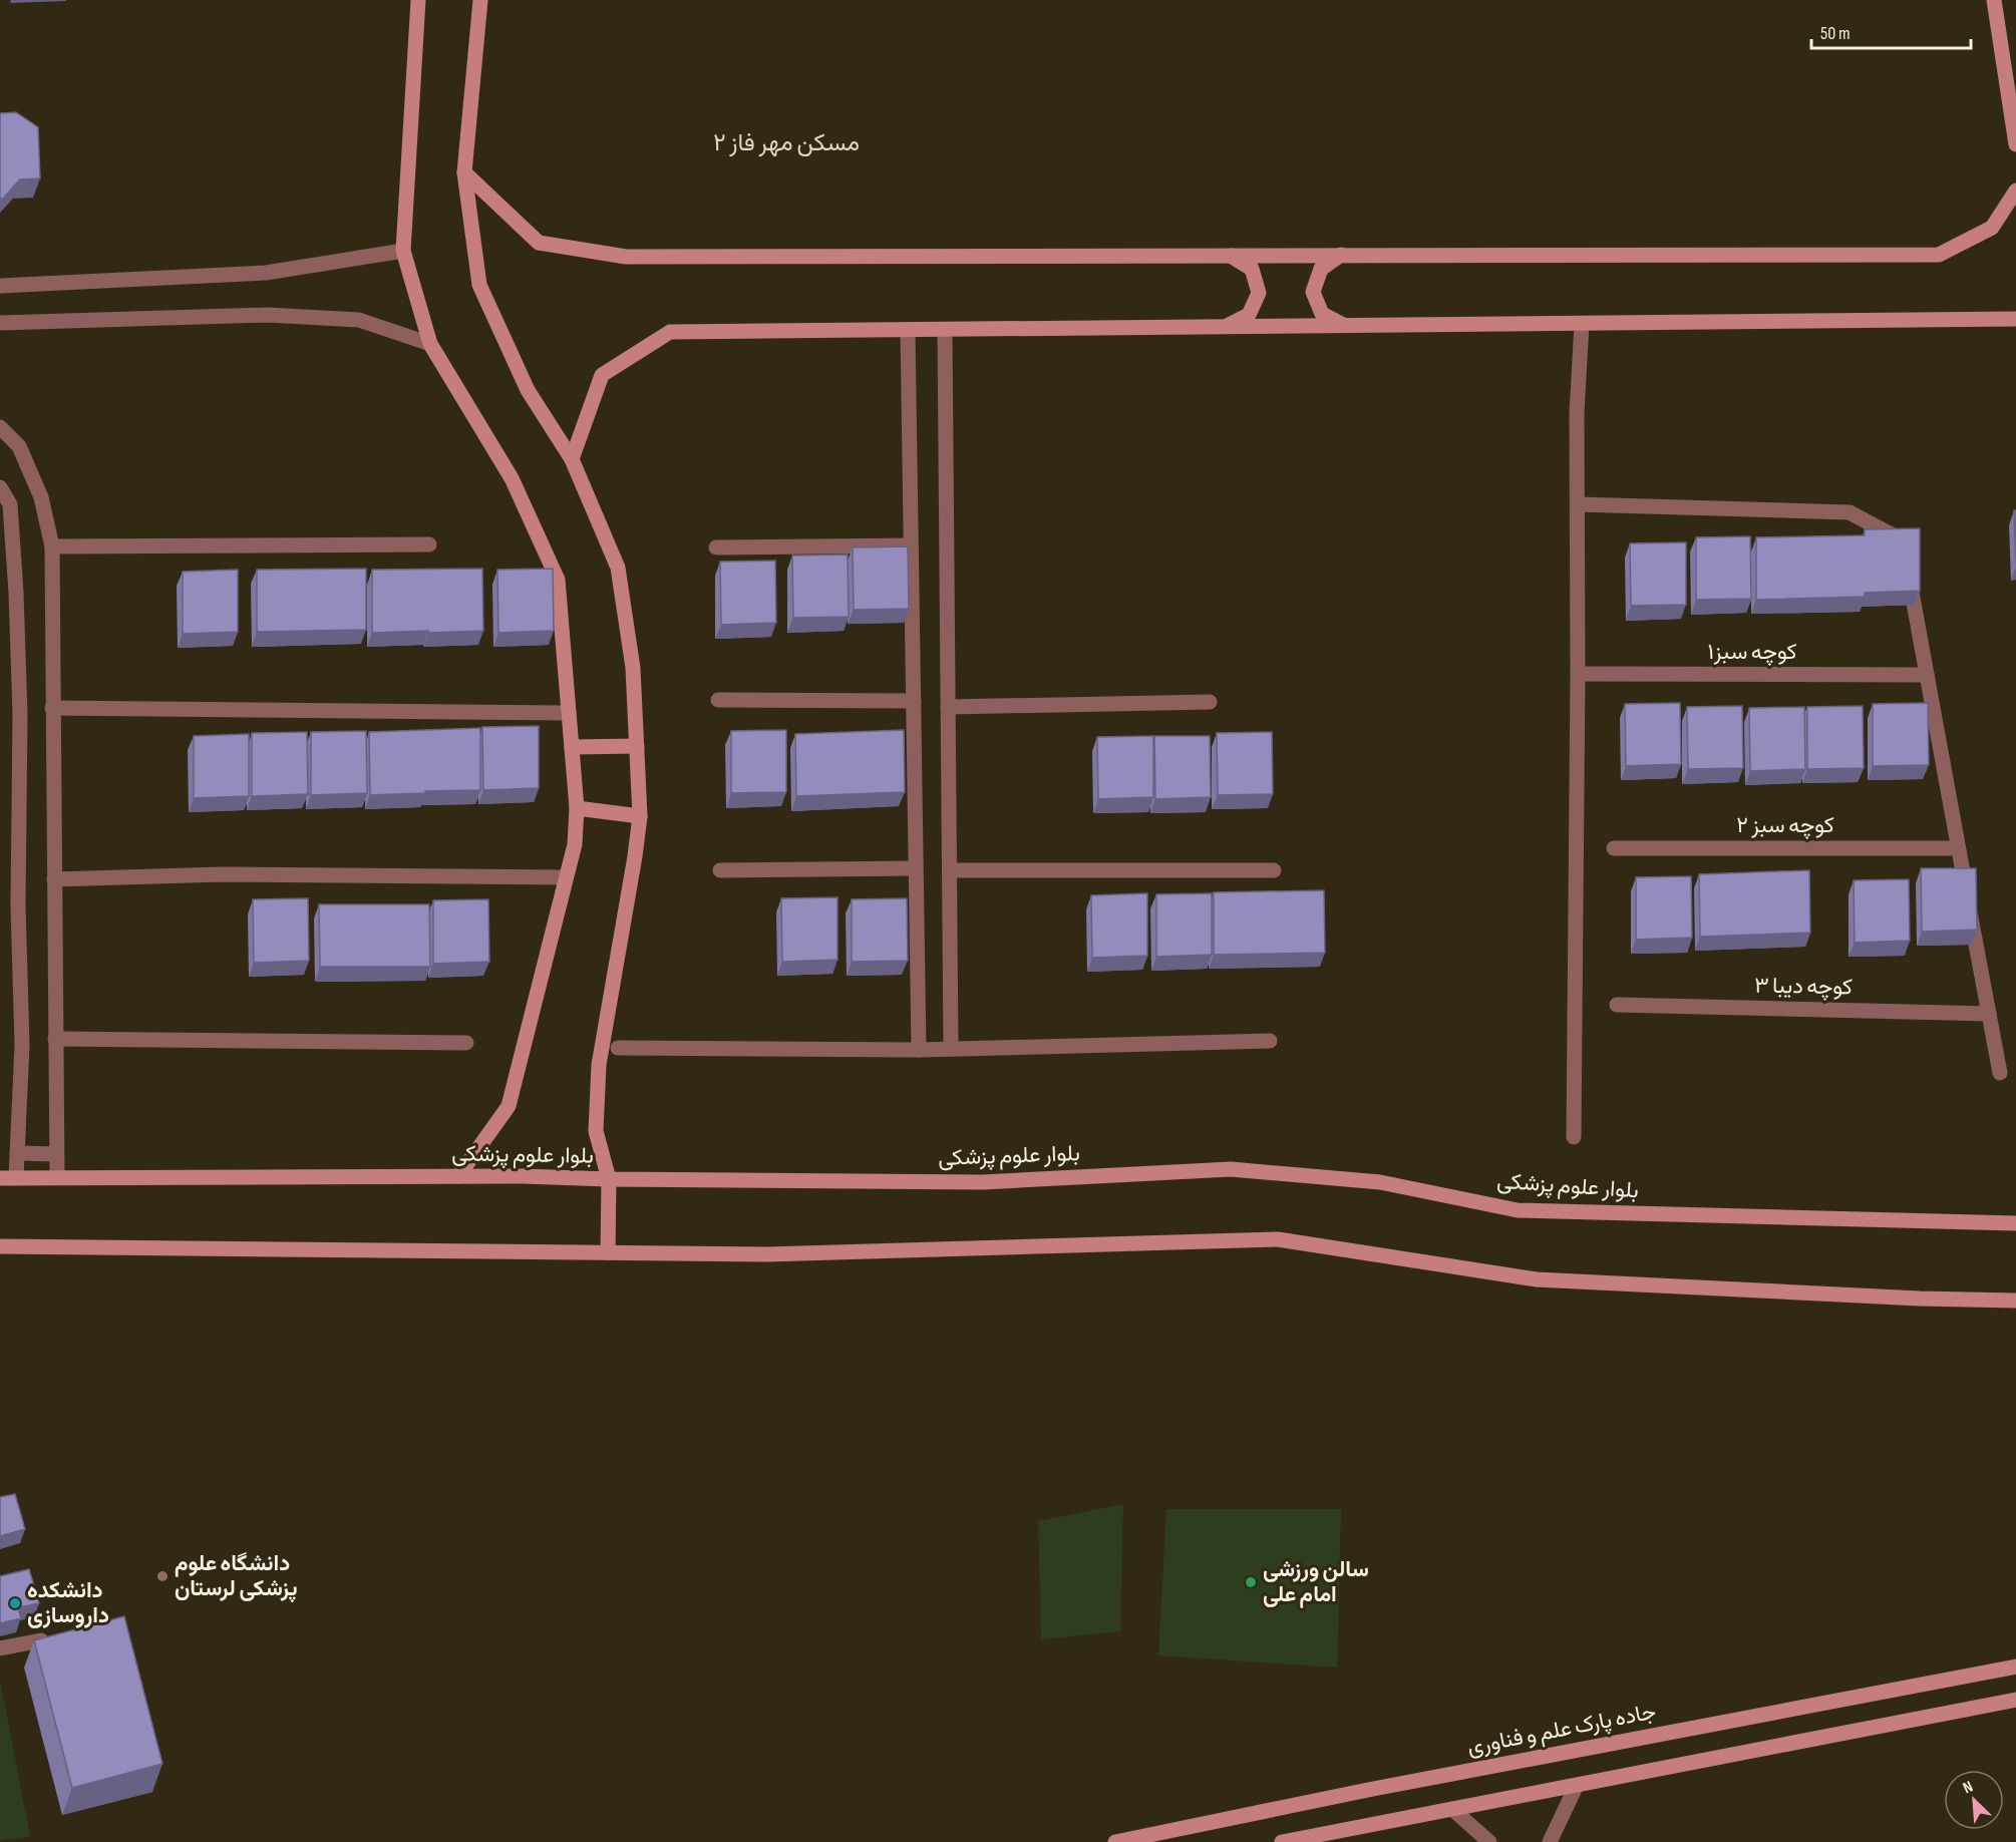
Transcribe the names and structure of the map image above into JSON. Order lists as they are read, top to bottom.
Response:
{
  "streets": {
    "street": [
      "کوچه سبز۱",
      "کوچه سبز ۲",
      "کوچه دیبا ۳",
      "بلوار علوم پزشکی",
      "جاده پارک علم و فناوری"
    ]
  },
  "districts": ["مسکن مهر فاز ۲"],
  "places": ["دانشگاه علوم پزشکی لرستان", "سالن ورزشی امام علی", "دانشکده داروسازی"],
  "scale_bar": "50 m",
  "north": "top left"
}
